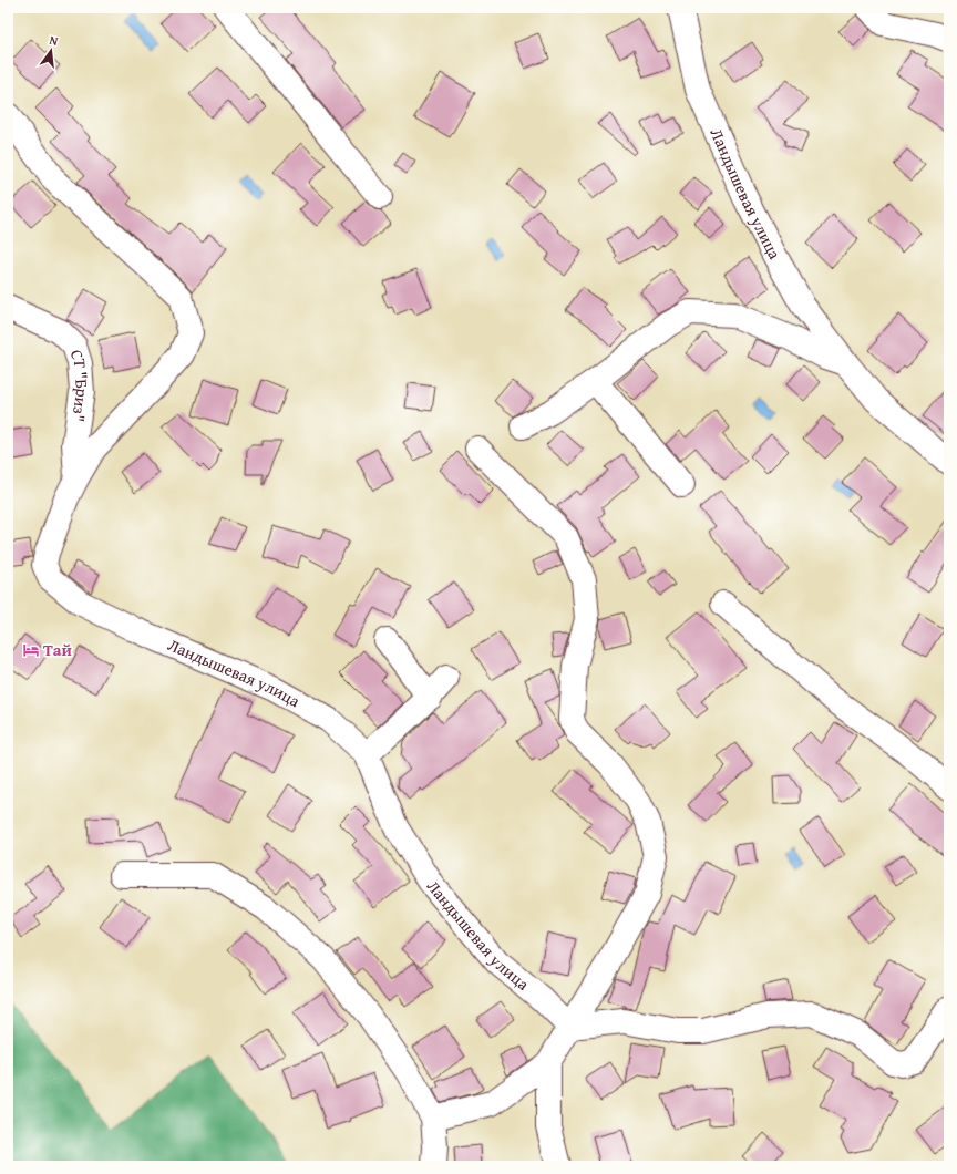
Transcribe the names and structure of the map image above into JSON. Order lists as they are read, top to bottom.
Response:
{
  "streets": {
    "street": ["Ландышевая улица", "СТ \"Бриз\""]
  },
  "crossings": [
    ["Ландышевая улица", "СТ \"Бриз\""]
  ],
  "places": {
    "hotel": ["Тай"]
  },
  "north": "top"
}
